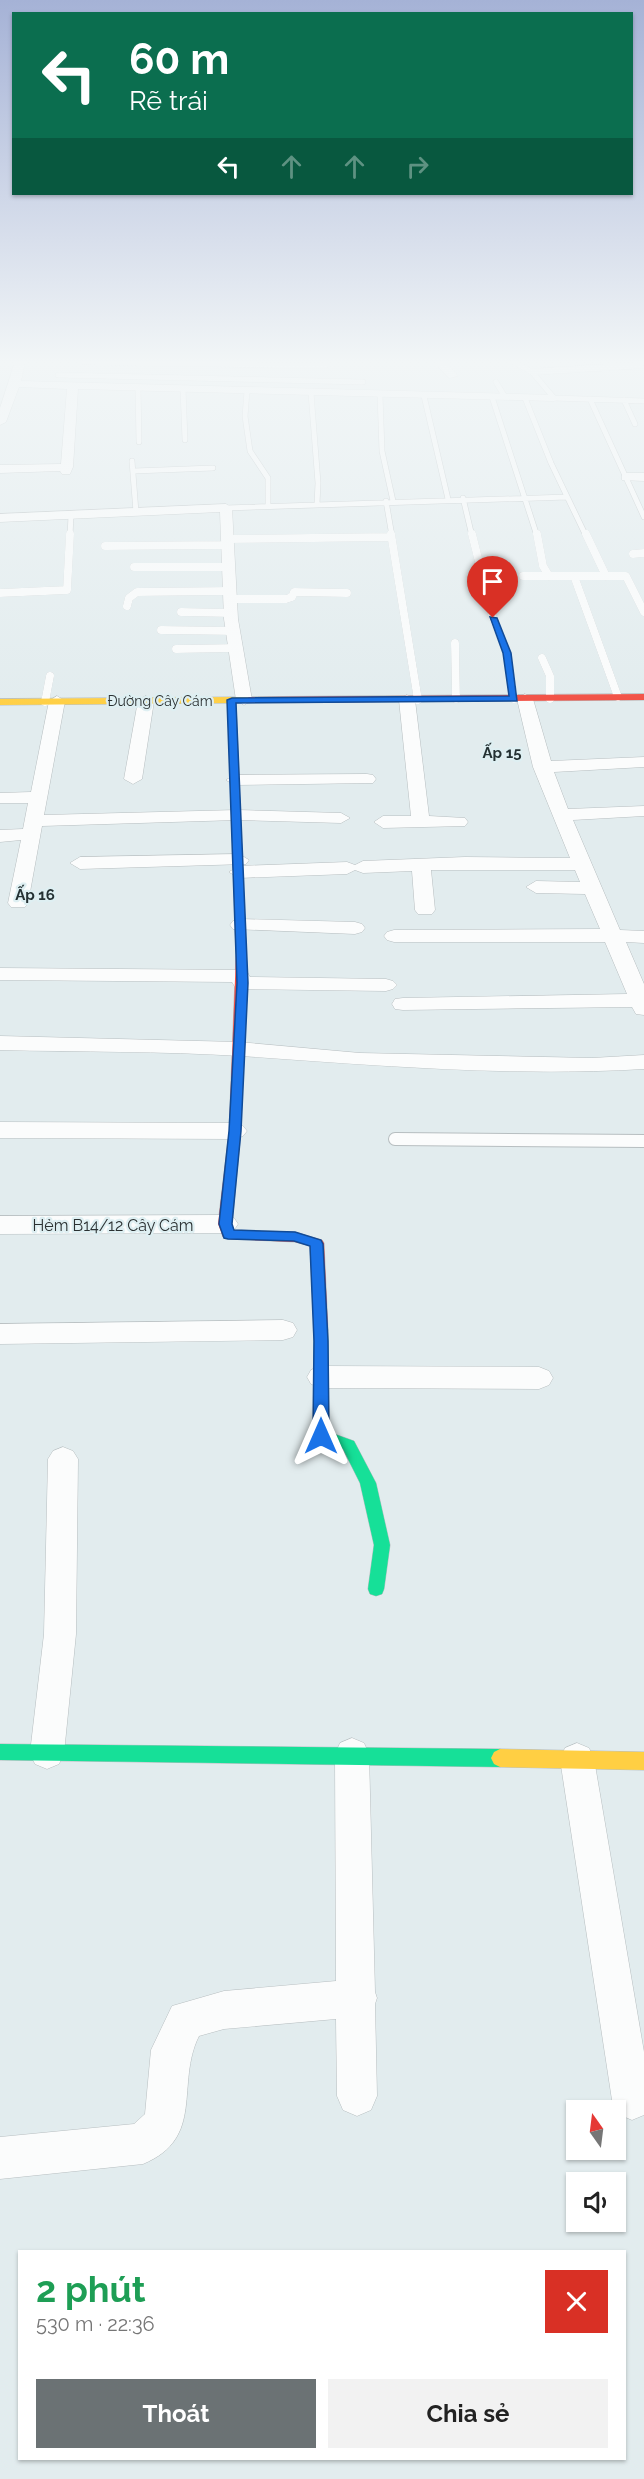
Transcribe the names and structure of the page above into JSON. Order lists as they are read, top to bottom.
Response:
{
  "streets": {
    "street": ["Đường Cây Cám", "Hẻm B14/12 Cây Cám"]
  },
  "districts": ["Ấp 15", "Ấp 16"],
  "north": "top",
  "page": {
    "turn": ["60 m", "Rẽ trái"],
    "heading": ["2 phút", "530 m · 22:36"],
    "buttons": ["Thoát", "Chia sẻ"]
  }
}
